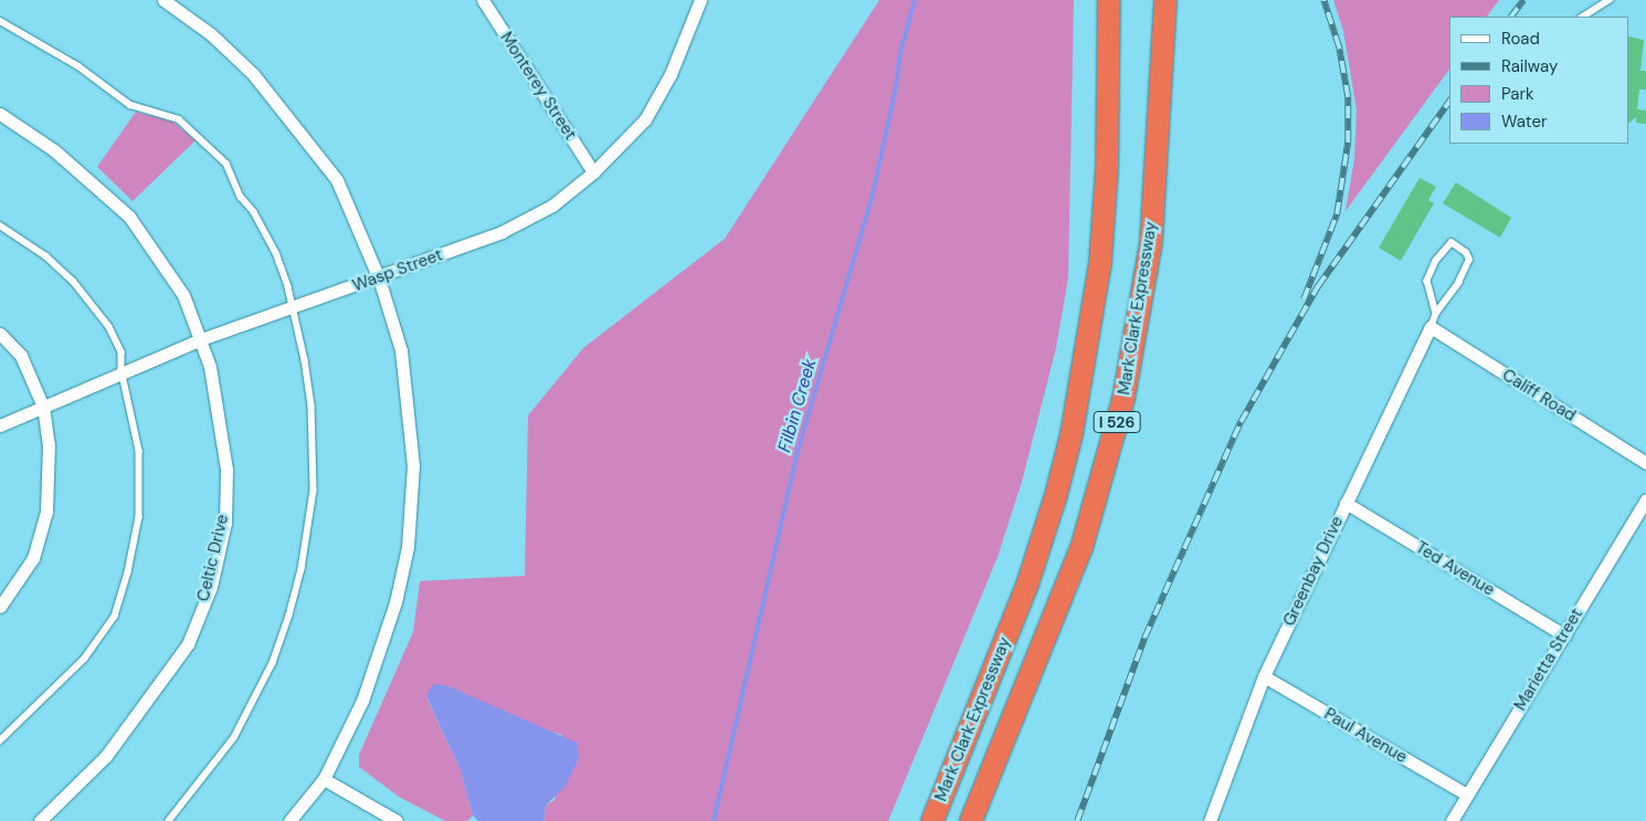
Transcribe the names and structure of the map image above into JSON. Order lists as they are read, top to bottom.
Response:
{
  "streets": {
    "highway": ["Mark Clark Expressway", "I 526"],
    "street": [
      "Monterey Street",
      "Wasp Street",
      "Califf Road",
      "Celtic Drive",
      "Ted Avenue",
      "Greenbay Drive",
      "Marietta Street",
      "Paul Avenue"
    ]
  },
  "crossings": [
    ["Monterey Street", "Wasp Street"],
    ["Wasp Street", "Celtic Drive"],
    ["Califf Road", "Greenbay Drive"],
    ["Ted Avenue", "Greenbay Drive"],
    ["Ted Avenue", "Marietta Street"],
    ["Greenbay Drive", "Paul Avenue"],
    ["Marietta Street", "Paul Avenue"]
  ],
  "water": ["Filbin Creek"],
  "legend": [
    "Road",
    "Railway",
    "Park",
    "Water"
  ]
}
